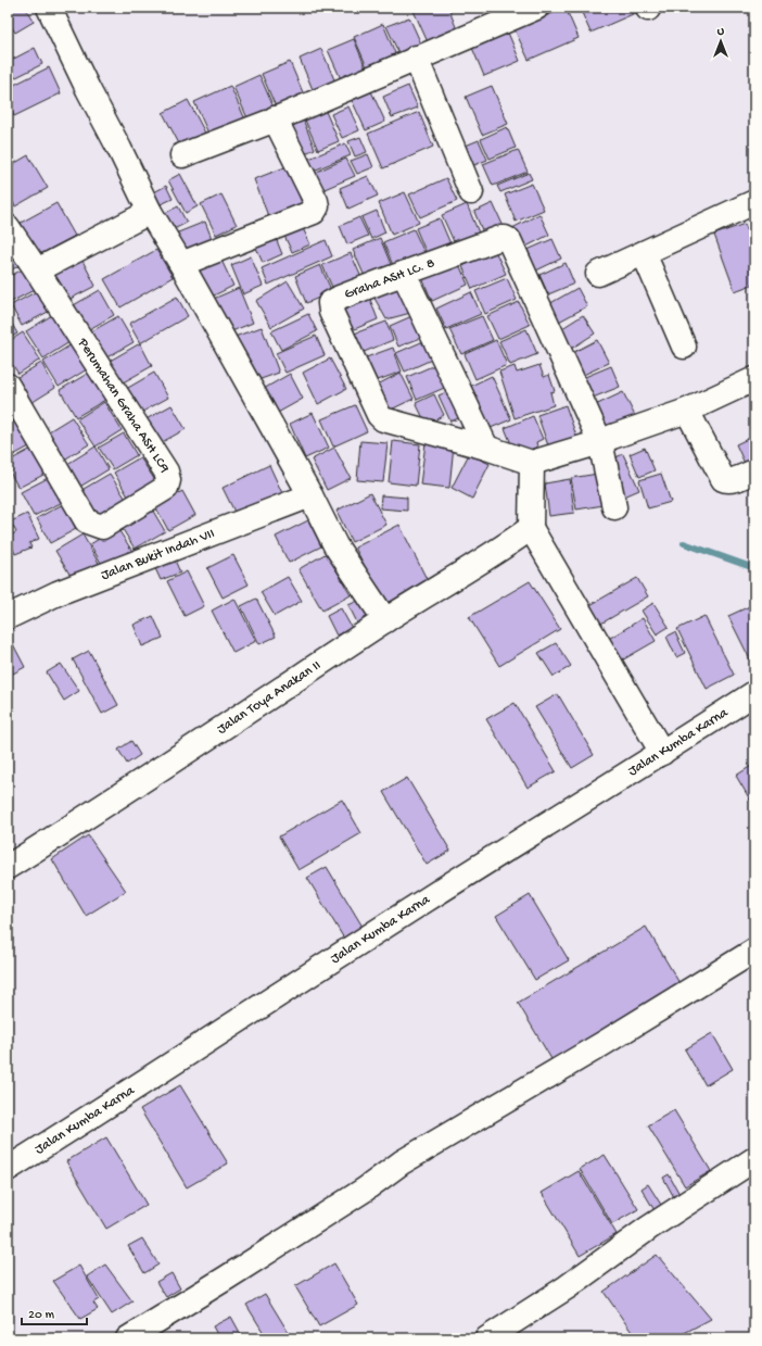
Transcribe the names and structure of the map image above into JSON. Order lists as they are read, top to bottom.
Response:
{
  "streets": {
    "street": [
      "Graha ASH LC. 8",
      "Perumahan Graha ASH LC9",
      "Jalan Bukit Indah VII",
      "Jalan Toya Anakan II",
      "Jalan Kumba Karna"
    ]
  },
  "scale_bar": "20 m",
  "north": "top"
}
